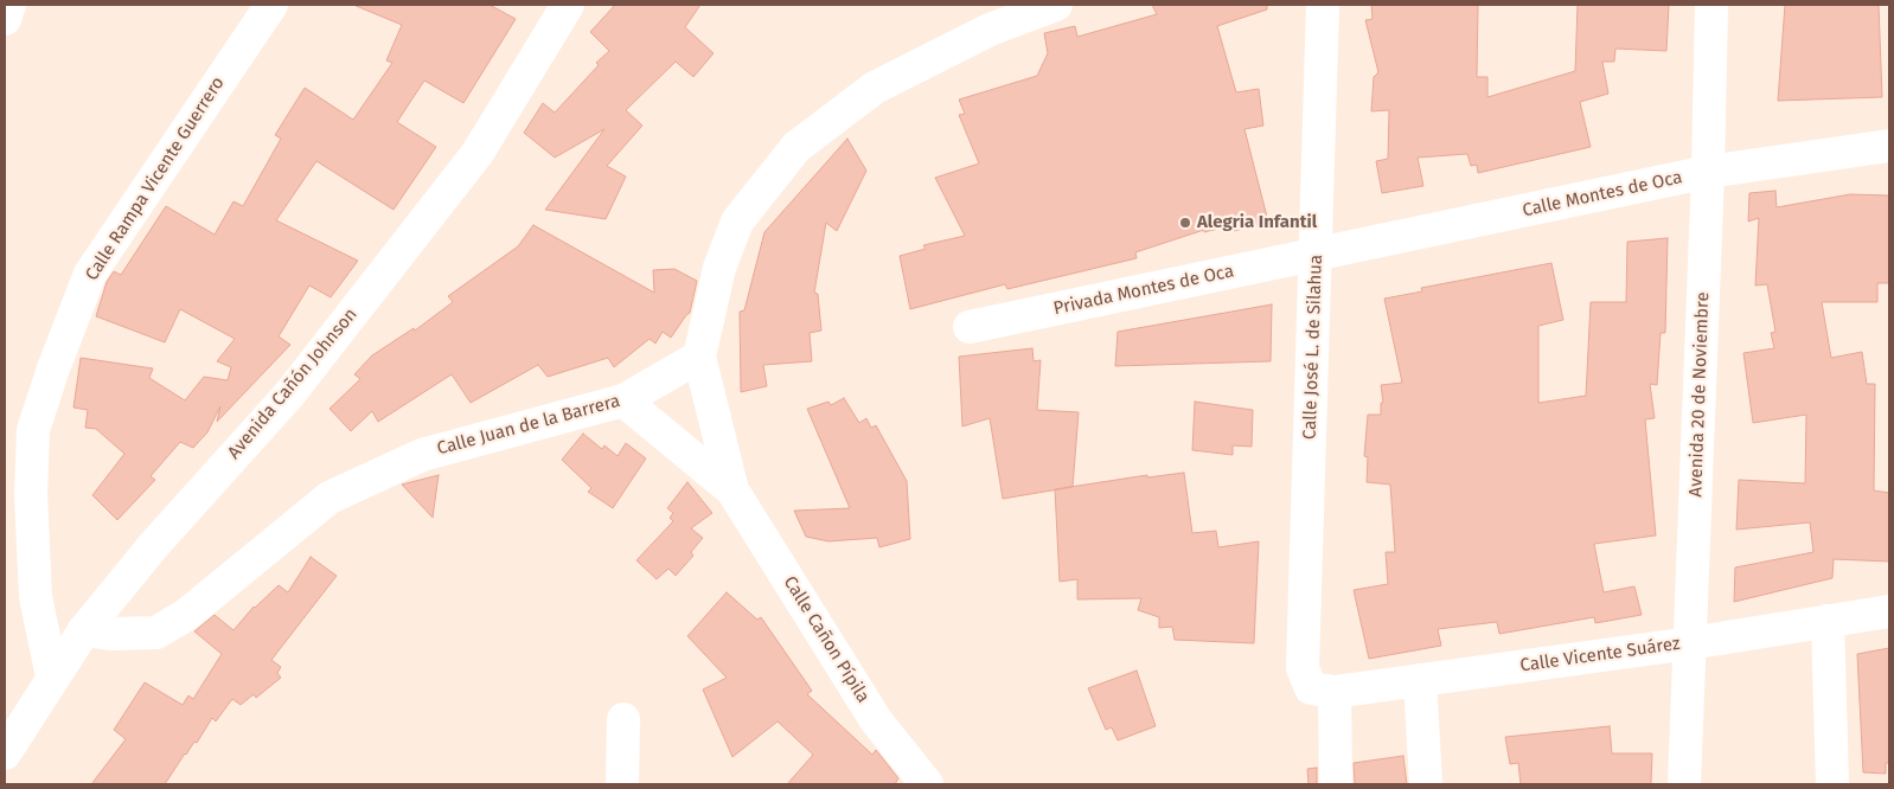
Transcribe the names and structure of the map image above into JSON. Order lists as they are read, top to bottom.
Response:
{
  "streets": {
    "street": [
      "Calle Rampa Vicente Guerrero",
      "Calle Montes de Oca",
      "Privada Montes de Oca",
      "Calle José L. de Silahua",
      "Avenida Cañón Johnson",
      "Avenida 20 de Noviembre",
      "Calle Juan de la Barrera",
      "Calle Cañon Pípila",
      "Calle Vicente Suárez"
    ]
  },
  "crossings": [
    ["Calle Rampa Vicente Guerrero", "Avenida Cañón Johnson"],
    ["Calle Montes de Oca", "Privada Montes de Oca"],
    ["Calle Montes de Oca", "Calle José L. de Silahua"],
    ["Calle Montes de Oca", "Avenida 20 de Noviembre"],
    ["Privada Montes de Oca", "Calle José L. de Silahua"],
    ["Calle José L. de Silahua", "Calle Vicente Suárez"],
    ["Avenida Cañón Johnson", "Calle Juan de la Barrera"],
    ["Avenida 20 de Noviembre", "Calle Vicente Suárez"],
    ["Calle Juan de la Barrera", "Calle Cañon Pípila"]
  ],
  "places": ["Alegria Infantil"]
}
